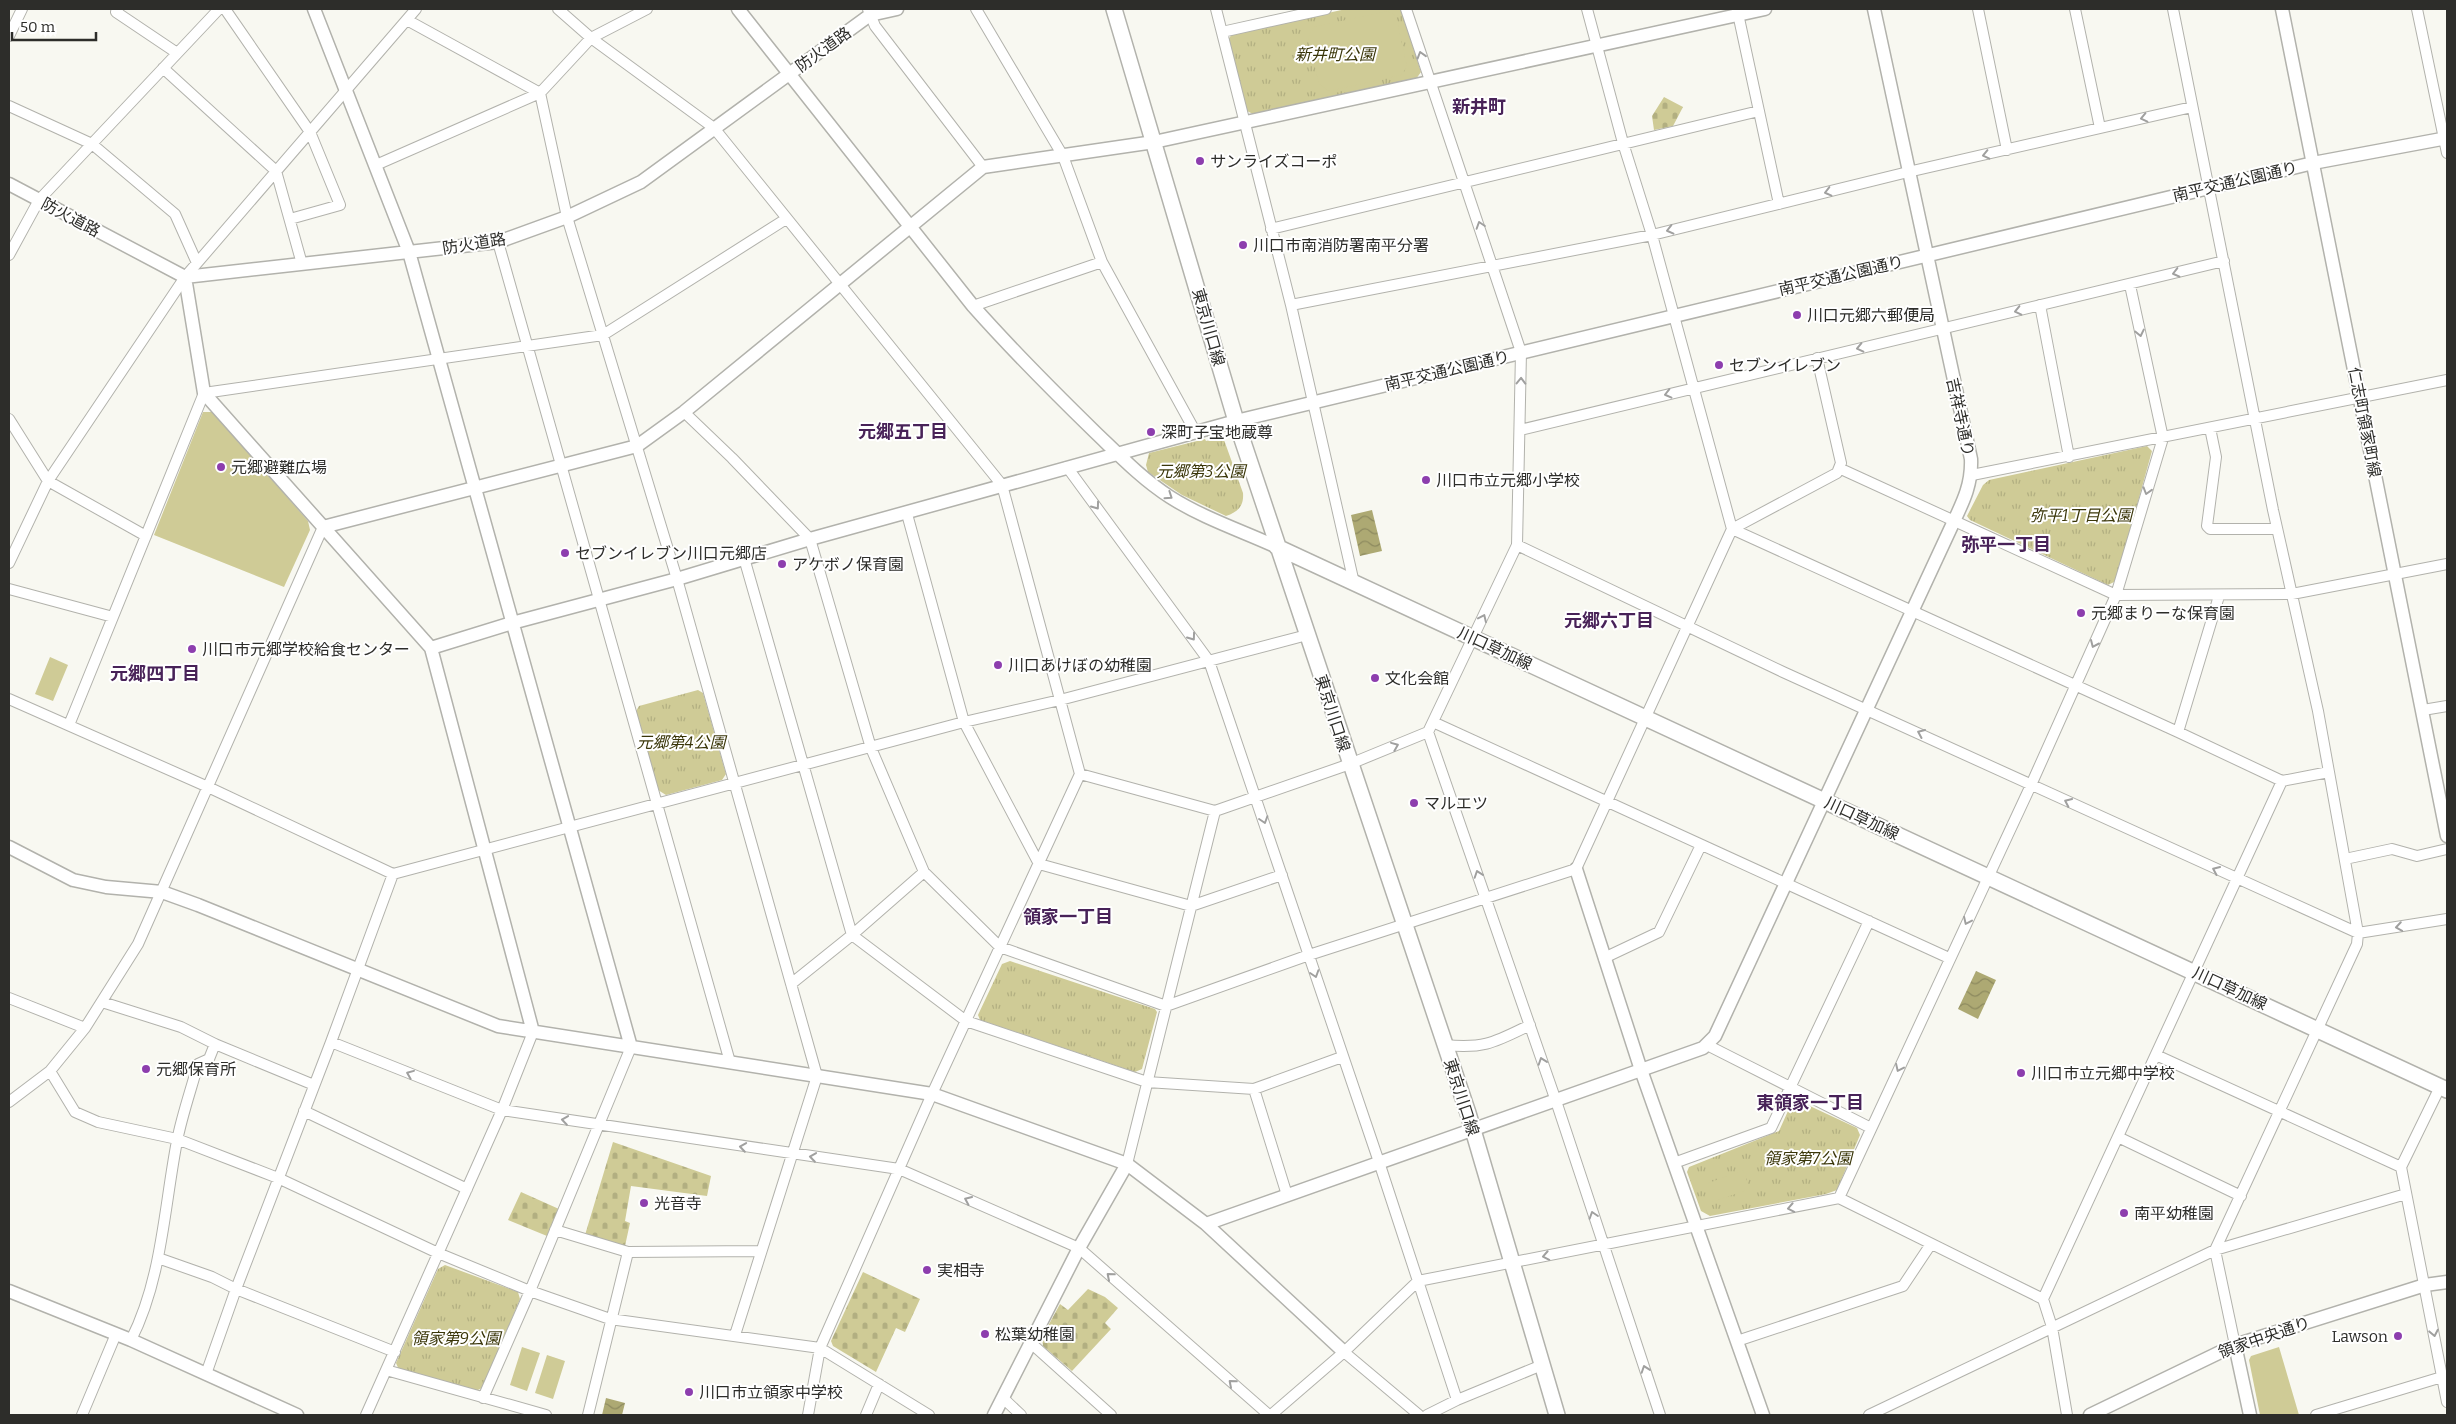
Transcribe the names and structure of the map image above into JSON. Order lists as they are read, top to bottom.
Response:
{
  "streets": {
    "main road": ["東京川口線", "川口草加線"],
    "street": [
      "防火道路",
      "南平交通公園通り",
      "吉祥寺通り",
      "仁志町領家町線",
      "領家中央通り"
    ]
  },
  "crossings": [
    ["南平交通公園通り", "東京川口線"],
    ["南平交通公園通り", "吉祥寺通り"],
    ["南平交通公園通り", "仁志町領家町線"],
    ["東京川口線", "川口草加線"],
    ["吉祥寺通り", "川口草加線"]
  ],
  "districts": [
    "新井町",
    "元郷五丁目",
    "弥平一丁目",
    "元郷六丁目",
    "元郷四丁目",
    "領家一丁目",
    "東領家一丁目"
  ],
  "parks": [
    "新井町公園",
    "元郷第3公園",
    "弥平1丁目公園",
    "元郷第4公園",
    "領家第7公園",
    "領家第9公園"
  ],
  "places": [
    "サンライズコーポ",
    "川口市南消防署南平分署",
    "川口元郷六郵便局",
    "セブンイレブン",
    "深町子宝地蔵尊",
    "元郷避難広場",
    "川口市立元郷小学校",
    "セブンイレブン川口元郷店",
    "アケボノ保育園",
    "元郷まりーな保育園",
    "川口市元郷学校給食センター",
    "川口あけぼの幼稚園",
    "文化会館",
    "マルエツ",
    "元郷保育所",
    "川口市立元郷中学校",
    "光音寺",
    "南平幼稚園",
    "実相寺",
    "松葉幼稚園",
    "Lawson",
    "川口市立領家中学校"
  ],
  "scale_bar": "50 m"
}
